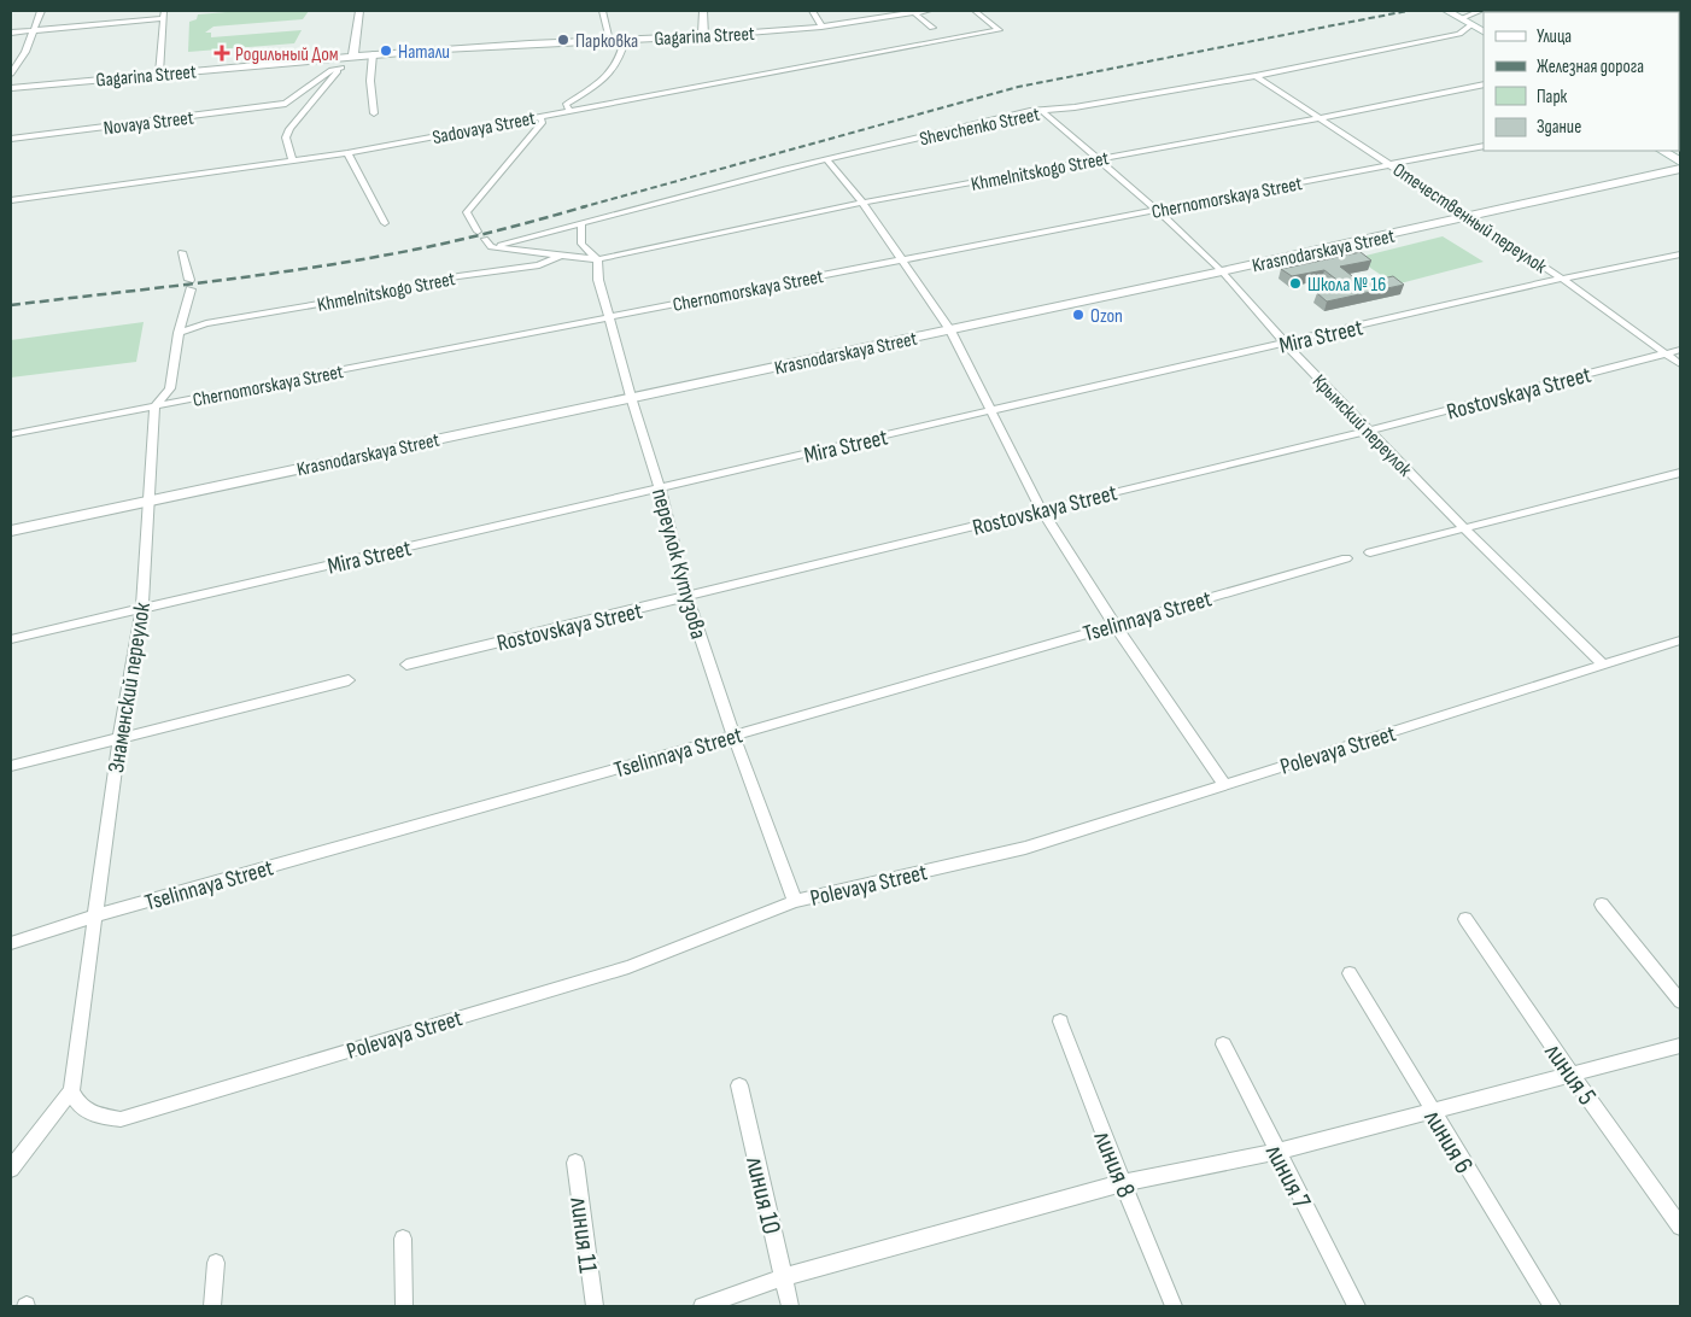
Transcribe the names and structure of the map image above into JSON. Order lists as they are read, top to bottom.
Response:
{
  "streets": {
    "street": [
      "Gagarina Street",
      "Novaya Street",
      "Shevchenko Street",
      "Sadovaya Street",
      "Khmelnitskogo Street",
      "Chernomorskaya Street",
      "Отечественный переулок",
      "Krasnodarskaya Street",
      "Mira Street",
      "Rostovskaya Street",
      "Крымский переулок",
      "переулок Кутузова",
      "Tselinnaya Street",
      "Знаменский переулок",
      "Polevaya Street",
      "линия 5",
      "линия 6",
      "линия 8",
      "линия 7",
      "линия 10",
      "линия 11"
    ]
  },
  "crossings": [
    ["Shevchenko Street", "Отечественный переулок"],
    ["Shevchenko Street", "Крымский переулок"],
    ["Shevchenko Street", "переулок Кутузова"],
    ["Khmelnitskogo Street", "Отечественный переулок"],
    ["Khmelnitskogo Street", "Крымский переулок"],
    ["Khmelnitskogo Street", "переулок Кутузова"],
    ["Chernomorskaya Street", "Отечественный переулок"],
    ["Chernomorskaya Street", "Крымский переулок"],
    ["Chernomorskaya Street", "переулок Кутузова"],
    ["Chernomorskaya Street", "Знаменский переулок"],
    ["Отечественный переулок", "Krasnodarskaya Street"],
    ["Отечественный переулок", "Mira Street"],
    ["Отечественный переулок", "Rostovskaya Street"],
    ["Krasnodarskaya Street", "Крымский переулок"],
    ["Krasnodarskaya Street", "переулок Кутузова"],
    ["Krasnodarskaya Street", "Знаменский переулок"],
    ["Mira Street", "Крымский переулок"],
    ["Mira Street", "переулок Кутузова"],
    ["Mira Street", "Знаменский переулок"],
    ["Rostovskaya Street", "Крымский переулок"],
    ["Rostovskaya Street", "переулок Кутузова"],
    ["Крымский переулок", "Polevaya Street"],
    ["переулок Кутузова", "Tselinnaya Street"],
    ["переулок Кутузова", "Polevaya Street"],
    ["Tselinnaya Street", "Знаменский переулок"],
    ["Знаменский переулок", "Polevaya Street"]
  ],
  "places": {
    "other": [
      "Парковка",
      "Натали",
      "Школа № 16",
      "Ozon"
    ],
    "health": ["Родильный Дом"]
  },
  "legend": [
    "Улица",
    "Железная дорога",
    "Парк",
    "Здание"
  ]
}
